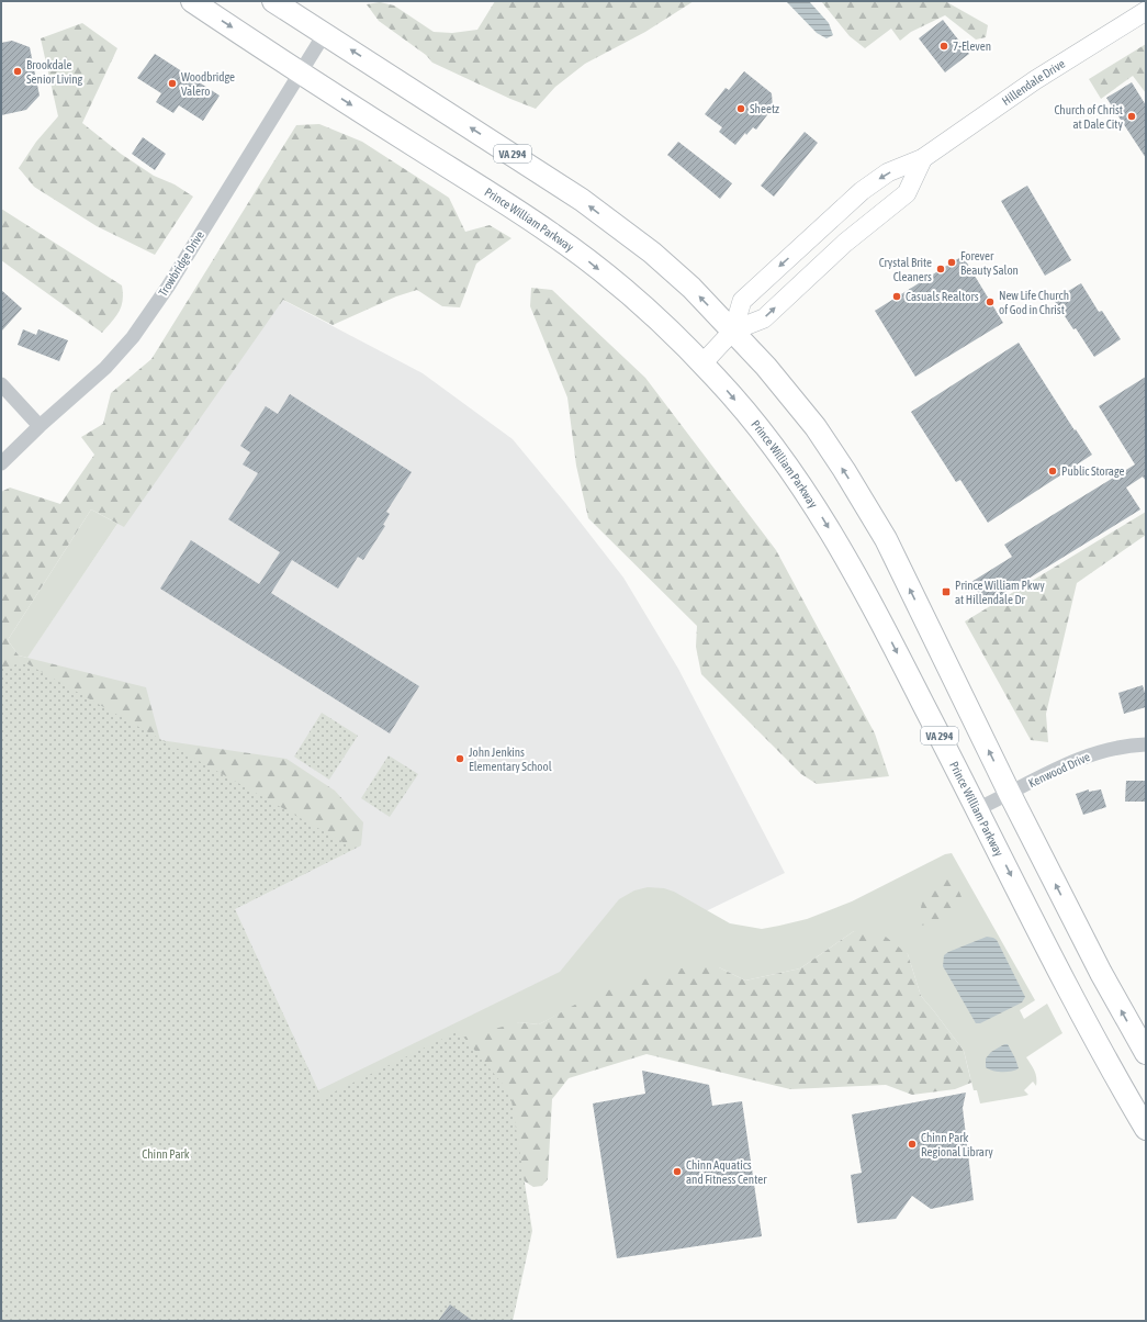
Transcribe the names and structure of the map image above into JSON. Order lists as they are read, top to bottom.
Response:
{
  "streets": {
    "highway": ["VA 294", "Prince William Parkway"],
    "main road": ["Hillendale Drive"],
    "street": ["Trowbridge Drive", "Kenwood Drive"]
  },
  "crossings": [
    ["Hillendale Drive", "VA 294"],
    ["Hillendale Drive", "Prince William Parkway"],
    ["VA 294", "Trowbridge Drive"],
    ["VA 294", "Kenwood Drive"],
    ["Prince William Parkway", "Trowbridge Drive"],
    ["Prince William Parkway", "Kenwood Drive"]
  ],
  "parks": ["Chinn Park"],
  "places": {
    "other": [
      "7-Eleven",
      "Brookdale Senior Living",
      "Woodbridge Valero",
      "Sheetz",
      "Church of Christ at Dale City",
      "Forever Beauty Salon",
      "Crystal Brite Cleaners",
      "Casuals Realtors",
      "New Life Church of God in Christ",
      "Public Storage",
      "John Jenkins Elementary School",
      "Chinn Park Regional Library",
      "Chinn Aquatics and Fitness Center"
    ],
    "transit": ["Prince William Pkwy at Hillendale Dr"]
  }
}
